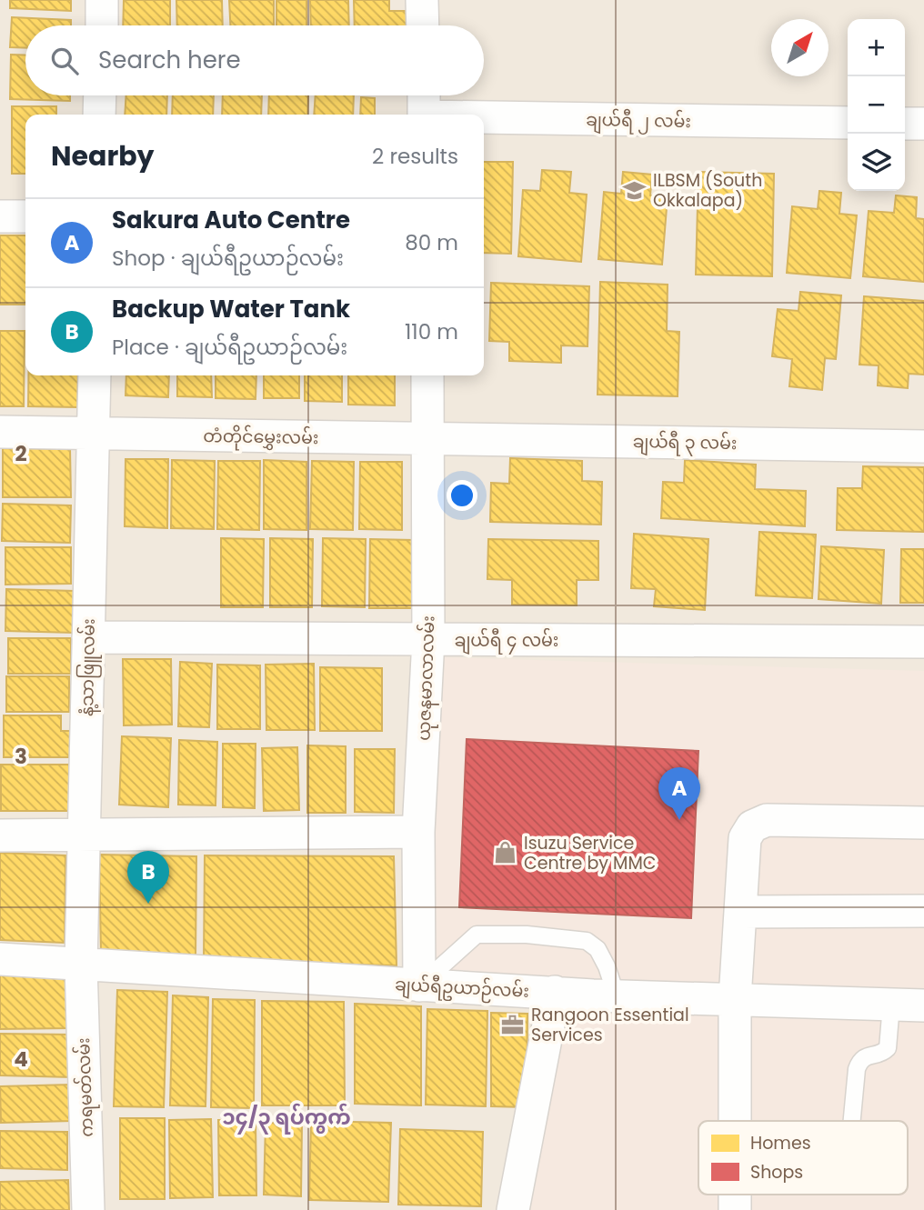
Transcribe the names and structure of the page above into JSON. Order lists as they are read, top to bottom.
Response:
{
  "streets": {
    "street": [
      "ချယ်ရီ ၂ လမ်း",
      "တံတိုင်မွှေးလမ်း",
      "ချယ်ရီ ၃ လမ်း",
      "ချယ်ရီ ၄ လမ်း",
      "နံ့သာဖြူလမ်း",
      "ယုဇနမာလာလမ်း",
      "ချယ်ရီဥယာဉ်လမ်း",
      "ကရမတ်လမ်း"
    ]
  },
  "crossings": [
    ["တံတိုင်မွှေးလမ်း", "ချယ်ရီ ၃ လမ်း"],
    ["တံတိုင်မွှေးလမ်း", "နံ့သာဖြူလမ်း"],
    ["တံတိုင်မွှေးလမ်း", "ယုဇနမာလာလမ်း"],
    ["ချယ်ရီ ၃ လမ်း", "ယုဇနမာလာလမ်း"],
    ["ချယ်ရီ ၄ လမ်း", "နံ့သာဖြူလမ်း"],
    ["ချယ်ရီ ၄ လမ်း", "ယုဇနမာလာလမ်း"],
    ["နံ့သာဖြူလမ်း", "ချယ်ရီဥယာဉ်လမ်း"],
    ["နံ့သာဖြူလမ်း", "ကရမတ်လမ်း"],
    ["ယုဇနမာလာလမ်း", "ချယ်ရီဥယာဉ်လမ်း"],
    ["ချယ်ရီဥယာဉ်လမ်း", "ကရမတ်လမ်း"]
  ],
  "districts": ["၁၄/၃ ရပ်ကွက်"],
  "places": {
    "school or university": ["ILBSM (South Okkalapa)"],
    "shop": ["Isuzu Service Centre by MMC"],
    "office": ["Rangoon Essential Services"]
  },
  "legend": ["Homes", "Shops"],
  "north": "top right",
  "page": {
    "map_buttons": ["+", "−"],
    "search": "Search here",
    "heading": ["Nearby", "2 results"],
    "list": [
      {
        "mark": "A",
        "name": "Sakura Auto Centre",
        "note": "Shop · ချယ်ရီဥယာဉ်လမ်း",
        "value": "80 m"
      },
      {
        "mark": "B",
        "name": "Backup Water Tank",
        "note": "Place · ချယ်ရီဥယာဉ်လမ်း",
        "value": "110 m"
      }
    ],
    "pins": ["A", "B"]
  },
  "grid": {
    "rows": ["2", "3", "4"]
  }
}
